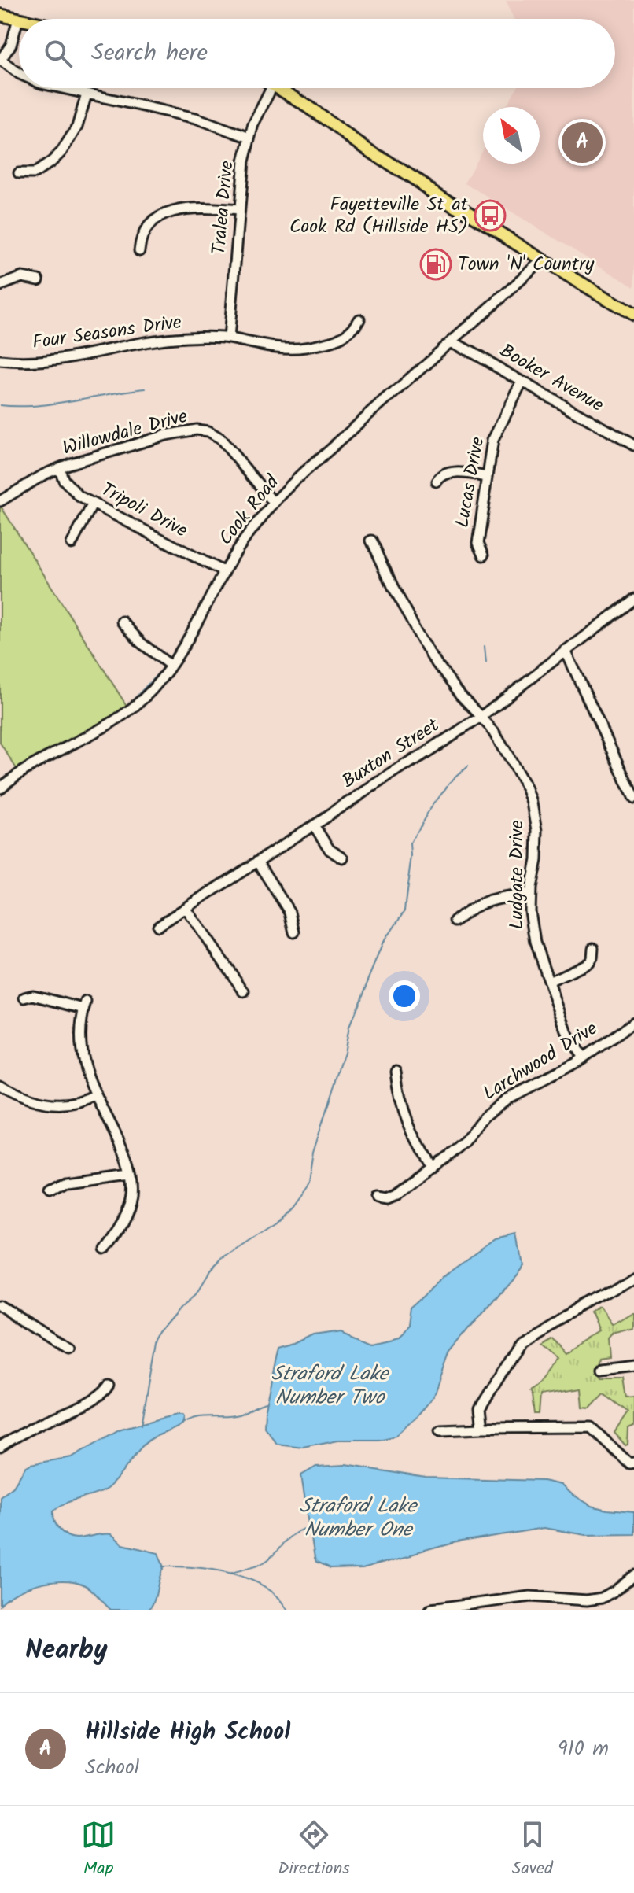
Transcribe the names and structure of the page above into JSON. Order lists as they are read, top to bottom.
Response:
{
  "streets": {
    "street": [
      "Tralea Drive",
      "Four Seasons Drive",
      "Booker Avenue",
      "Willowdale Drive",
      "Lucas Drive",
      "Tripoli Drive",
      "Cook Road",
      "Buxton Street",
      "Ludgate Drive",
      "Larchwood Drive"
    ]
  },
  "crossings": [
    ["Tralea Drive", "Four Seasons Drive"],
    ["Booker Avenue", "Lucas Drive"],
    ["Booker Avenue", "Cook Road"],
    ["Willowdale Drive", "Tripoli Drive"],
    ["Willowdale Drive", "Cook Road"],
    ["Tripoli Drive", "Cook Road"],
    ["Buxton Street", "Ludgate Drive"],
    ["Ludgate Drive", "Larchwood Drive"]
  ],
  "water": ["Straford Lake Number Two", "Straford Lake Number One"],
  "places": {
    "bus stop": ["Fayetteville St at Cook Rd (Hillside HS)"],
    "fuel station": ["Town 'N' Country"]
  },
  "north": "top left",
  "page": {
    "search": "Search here",
    "pins": "A",
    "heading": "Nearby",
    "list": [
      {
        "mark": "A",
        "name": "Hillside High School",
        "note": "School",
        "value": "910 m"
      }
    ],
    "nav": ["Map", "Directions", "Saved"]
  }
}
